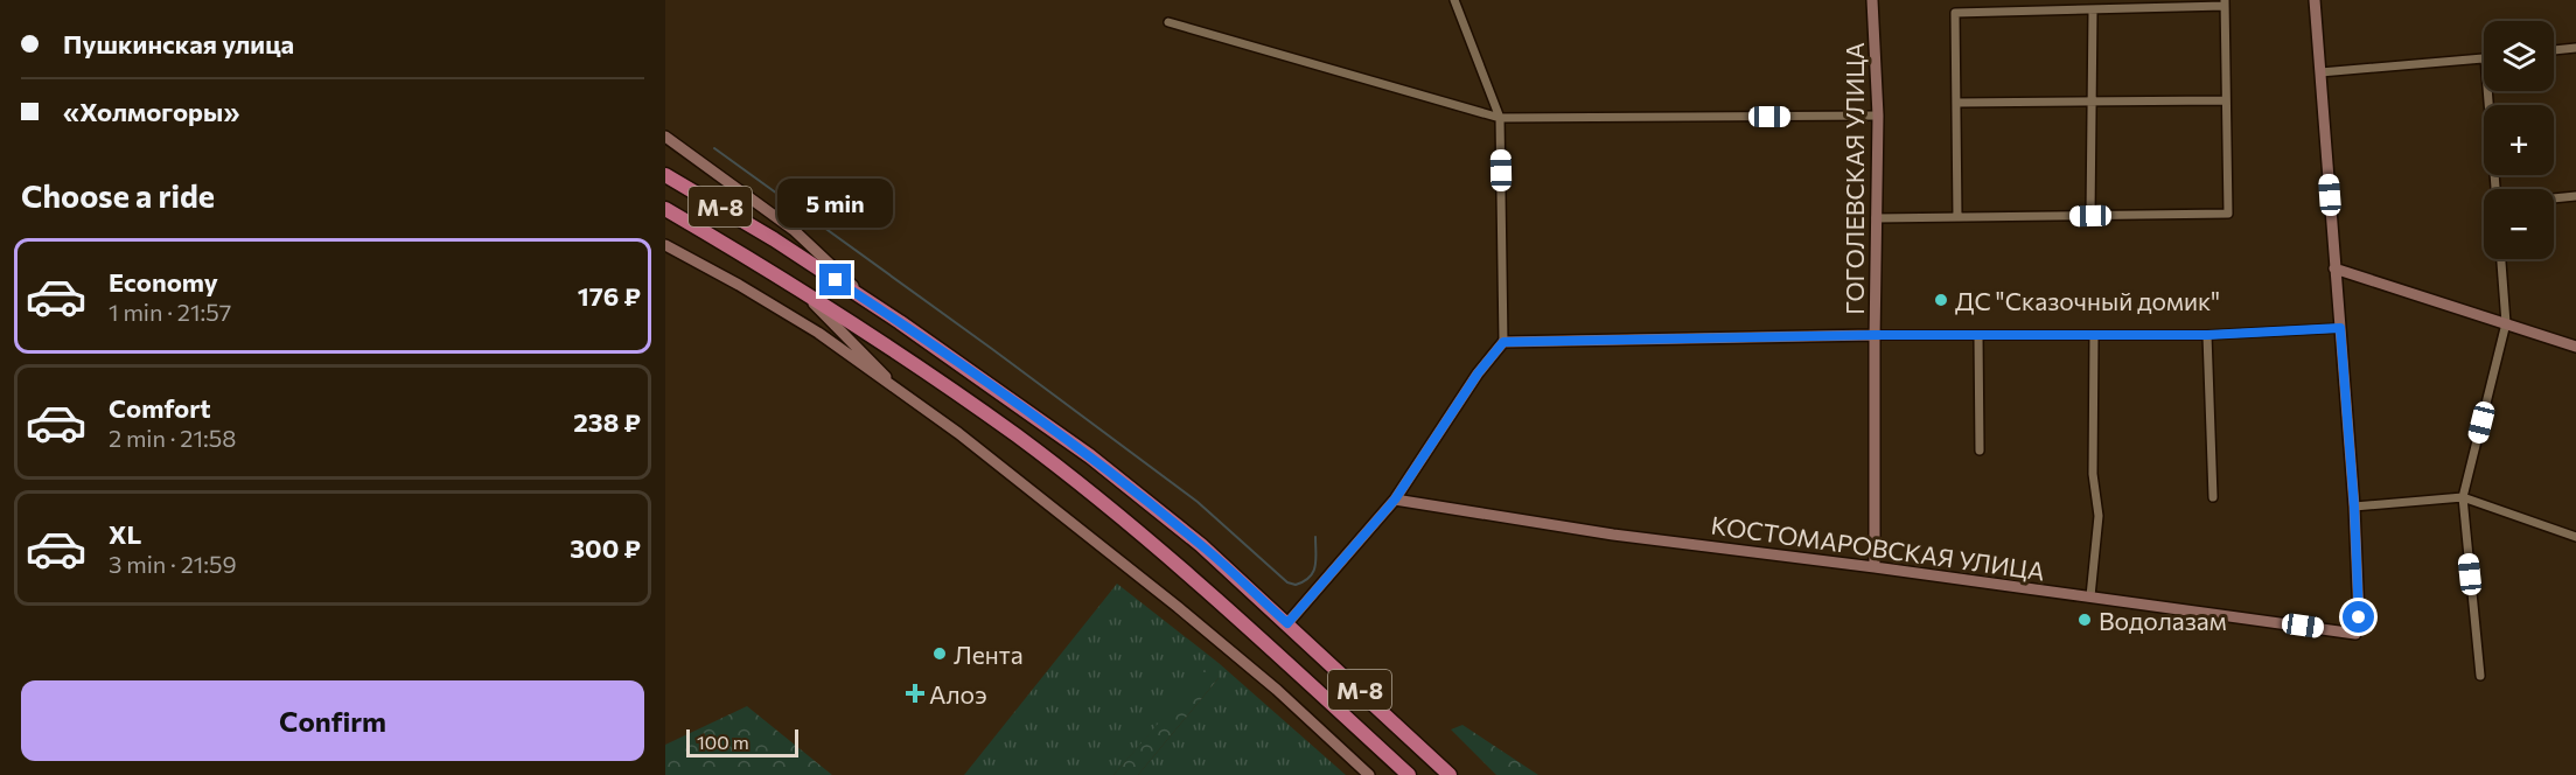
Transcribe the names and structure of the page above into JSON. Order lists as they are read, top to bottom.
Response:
{
  "streets": {
    "highway": ["М-8"],
    "street": ["ГОГОЛЕВСКАЯ УЛИЦА", "КОСТОМАРОВСКАЯ УЛИЦА"]
  },
  "crossings": [
    ["ГОГОЛЕВСКАЯ УЛИЦА", "КОСТОМАРОВСКАЯ УЛИЦА"]
  ],
  "places": {
    "other": ["ДС \"Сказочный домик\"", "Водолазам", "Лента"],
    "health": ["Алоэ"]
  },
  "scale_bar": "100 m",
  "page": {
    "banner": ["Пушкинская улица", "«Холмогоры»"],
    "map_buttons": ["+", "−"],
    "heading": "Choose a ride",
    "bubble": "5 min",
    "list": [
      {
        "name": "Economy",
        "note": "1 min · 21:57",
        "value": "176 ₽"
      },
      {
        "name": "Comfort",
        "note": "2 min · 21:58",
        "value": "238 ₽"
      },
      {
        "name": "XL",
        "note": "3 min · 21:59",
        "value": "300 ₽"
      }
    ],
    "buttons": "Confirm",
    "scale": "100 m"
  }
}
